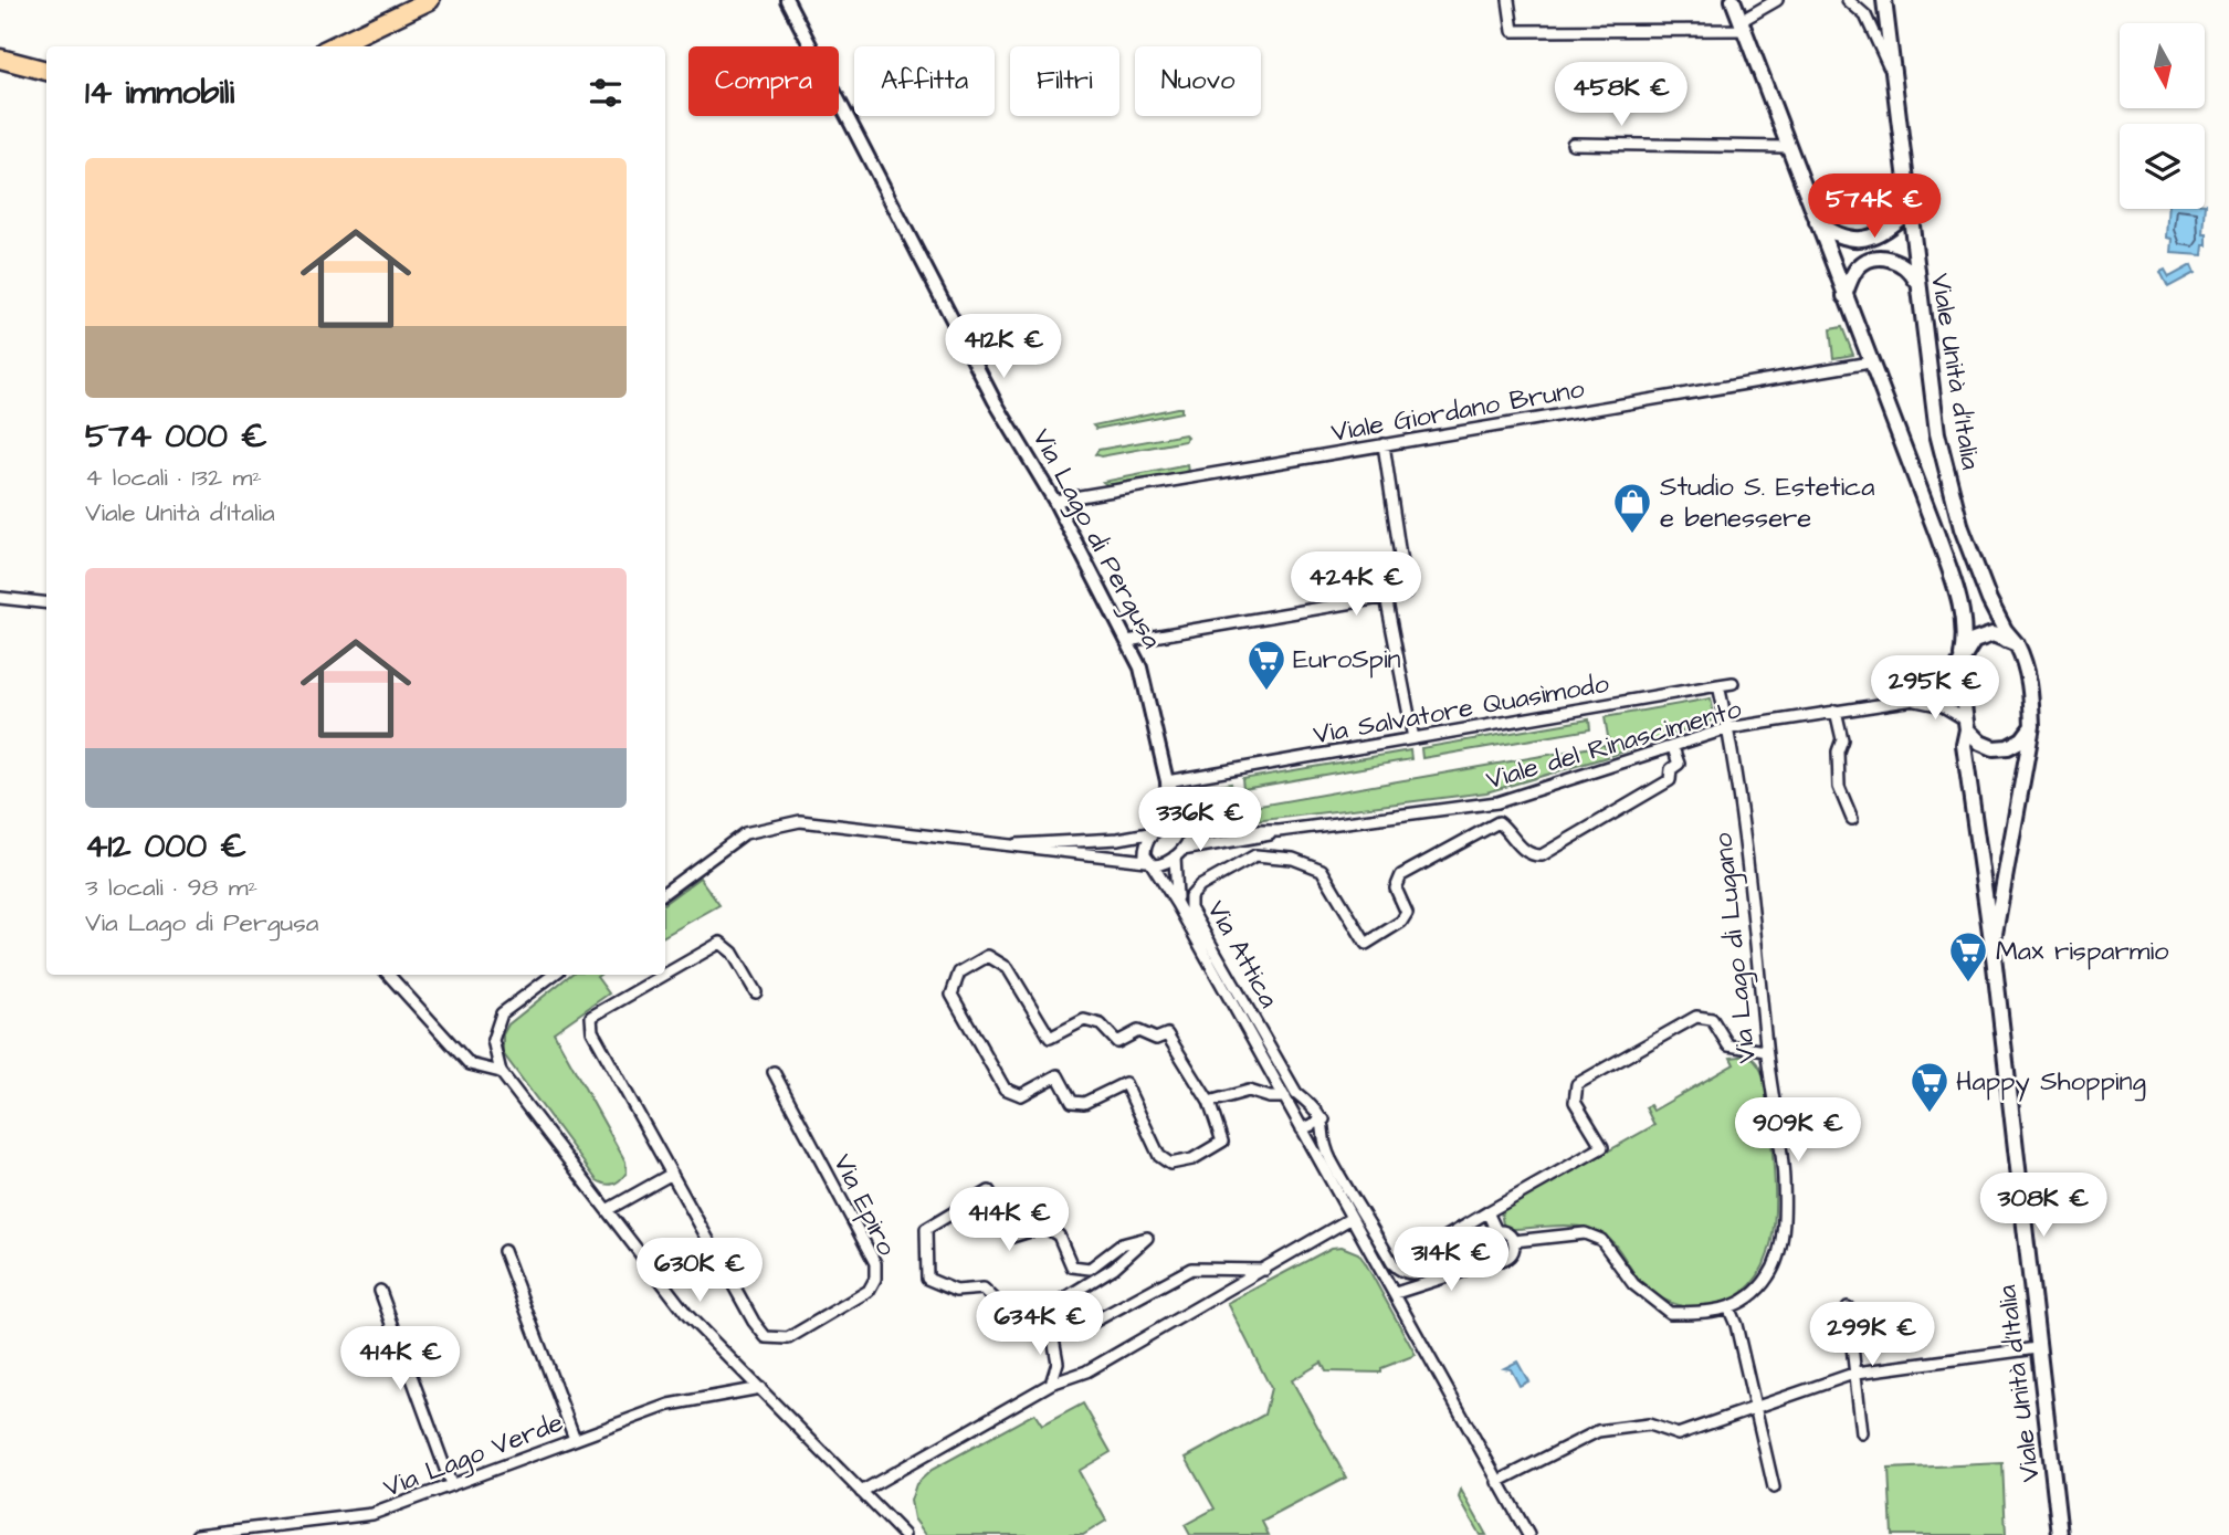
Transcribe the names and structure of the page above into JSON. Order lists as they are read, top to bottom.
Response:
{
  "streets": {
    "main road": ["Viale Unità d'Italia"],
    "street": [
      "Viale Giordano Bruno",
      "Via Lago di Pergusa",
      "Via Salvatore Quasìmodo",
      "Viale del Rinascimento",
      "Via Lago di Lugano",
      "Via Attica",
      "Via Epiro",
      "Via Lago Verde"
    ]
  },
  "crossings": [
    ["Viale Unità d'Italia", "Viale Giordano Bruno"],
    ["Viale Unità d'Italia", "Viale del Rinascimento"],
    ["Viale Giordano Bruno", "Via Lago di Pergusa"],
    ["Via Lago di Pergusa", "Via Salvatore Quasìmodo"],
    ["Viale del Rinascimento", "Via Lago di Lugano"],
    ["Viale del Rinascimento", "Via Attica"]
  ],
  "places": {
    "shop": ["Studio S. Estetica e benessere"],
    "supermarket": ["EuroSpin", "Max risparmio", "Happy Shopping"]
  },
  "north": "bottom",
  "page": {
    "chip": [
      "Compra",
      "Affitta",
      "Filtri",
      "Nuovo"
    ],
    "heading": "14 immobili",
    "price": [
      "458K €",
      "574K €",
      "412K €",
      "424K €",
      "295K €",
      "336K €",
      "909K €",
      "308K €",
      "414K €",
      "314K €",
      "630K €",
      "634K €",
      "299K €",
      "414K €"
    ],
    "list": [
      {
        "name": "574 000 €",
        "note": "4 locali · 132 m² · Viale Unità d'Italia"
      },
      {
        "name": "412 000 €",
        "note": "3 locali · 98 m² · Via Lago di Pergusa"
      }
    ]
  }
}
